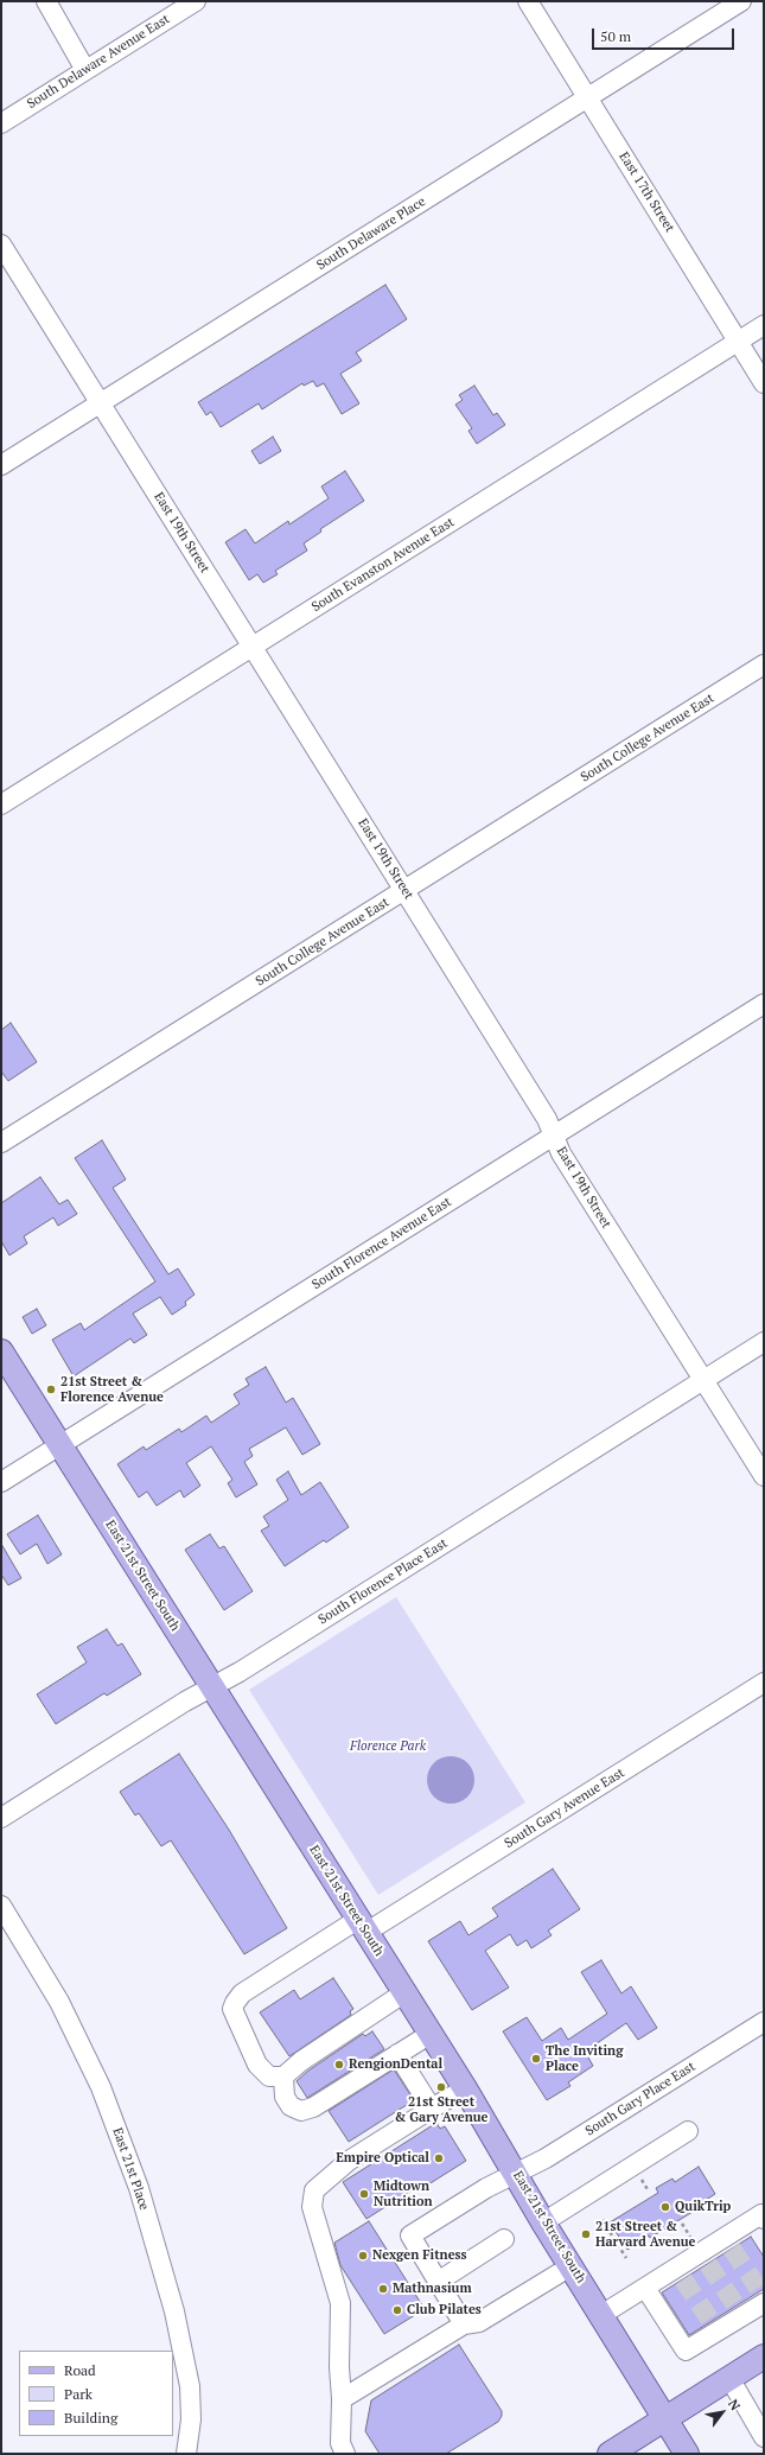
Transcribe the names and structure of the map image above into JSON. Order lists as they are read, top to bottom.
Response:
{
  "streets": {
    "main road": ["East 21st Street South"],
    "street": [
      "South Delaware Avenue East",
      "East 17th Street",
      "South Delaware Place",
      "East 19th Street",
      "South Evanston Avenue East",
      "South College Avenue East",
      "South Florence Avenue East",
      "South Florence Place East",
      "South Gary Avenue East",
      "South Gary Place East",
      "East 21st Place"
    ]
  },
  "crossings": [
    ["East 17th Street", "South Delaware Place"],
    ["East 17th Street", "South Evanston Avenue East"],
    ["South Delaware Place", "East 19th Street"],
    ["East 19th Street", "South Evanston Avenue East"],
    ["East 19th Street", "South College Avenue East"],
    ["East 19th Street", "South Florence Avenue East"],
    ["East 19th Street", "South Florence Place East"],
    ["South Florence Avenue East", "East 21st Street South"],
    ["East 21st Street South", "South Florence Place East"],
    ["East 21st Street South", "South Gary Avenue East"],
    ["East 21st Street South", "South Gary Place East"]
  ],
  "parks": ["Florence Park"],
  "places": [
    "21st Street & Florence Avenue",
    "The Inviting Place",
    "RengionDental",
    "21st Street & Gary Avenue",
    "Empire Optical",
    "Midtown Nutrition",
    "QuikTrip",
    "21st Street & Harvard Avenue",
    "Nexgen Fitness",
    "Mathnasium",
    "Club Pilates"
  ],
  "legend": ["Road", "Park", "Building"],
  "scale_bar": "50 m",
  "north": "top right"
}
